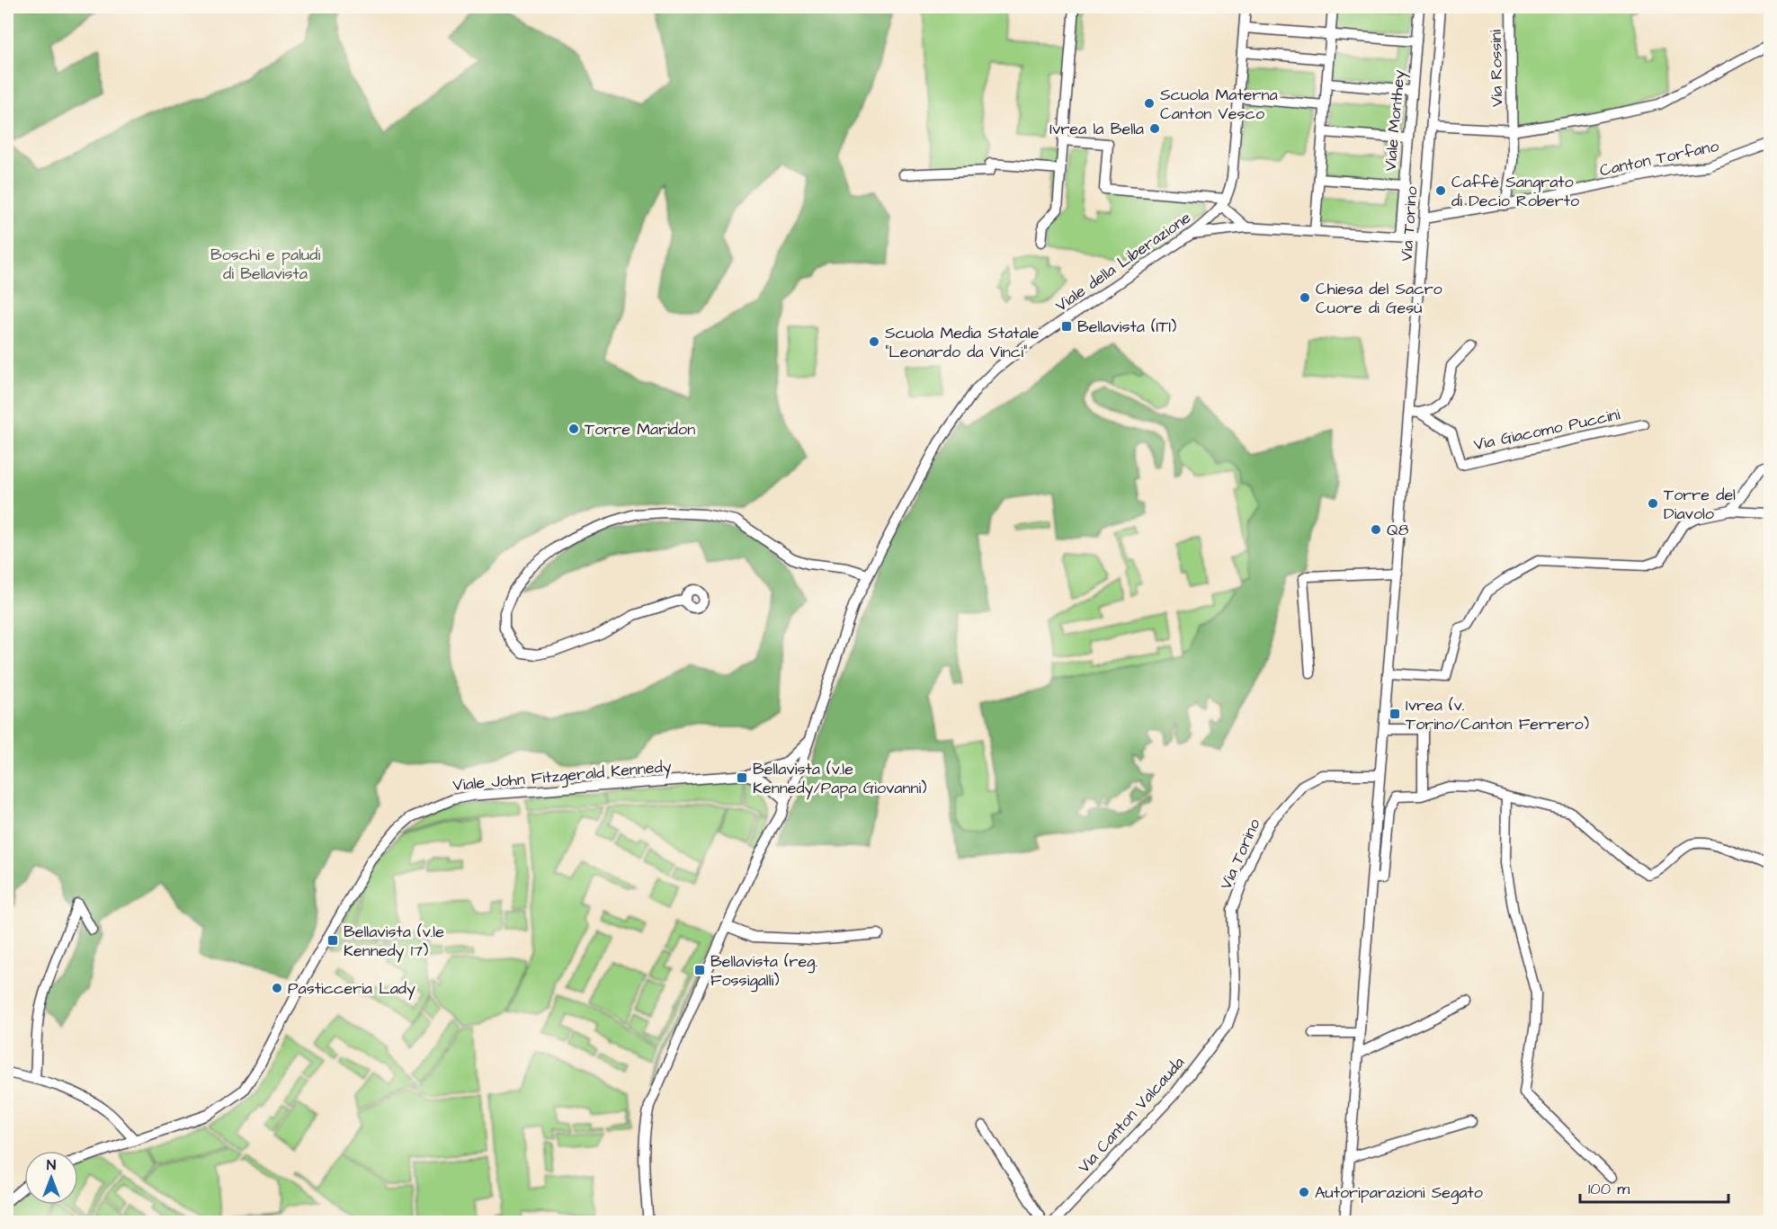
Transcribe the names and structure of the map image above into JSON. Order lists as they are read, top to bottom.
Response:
{
  "streets": {
    "street": [
      "Via Rossini",
      "Viale Monthey",
      "Canton Torfano",
      "Via Torino",
      "Viale della Liberazione",
      "Via Giacomo Puccini",
      "Viale John Fitzgerald Kennedy",
      "Via Canton Valcauda"
    ]
  },
  "crossings": [
    ["Via Rossini", "Canton Torfano"],
    ["Canton Torfano", "Via Torino"],
    ["Via Torino", "Via Giacomo Puccini"],
    ["Via Torino", "Via Canton Valcauda"],
    ["Viale della Liberazione", "Viale John Fitzgerald Kennedy"]
  ],
  "parks": ["Boschi e paludi di Bellavista"],
  "places": {
    "other": [
      "Scuola Materna Canton Vesco",
      "Ivrea la Bella",
      "Caffè Sangrato di Decio Roberto",
      "Chiesa del Sacro Cuore di Gesù",
      "Scuola Media Statale \"Leonardo da Vinci\"",
      "Torre Maridon",
      "Torre del Diavolo",
      "Q8",
      "Pasticceria Lady",
      "Autoriparazioni Segato"
    ],
    "transit": [
      "Bellavista (ITI)",
      "Ivrea (v. Torino/Canton Ferrero)",
      "Bellavista (v.le Kennedy/Papa Giovanni)",
      "Bellavista (v.le Kennedy 17)",
      "Bellavista (reg. Fossigalli)"
    ]
  },
  "scale_bar": "100 m",
  "north": "top"
}
